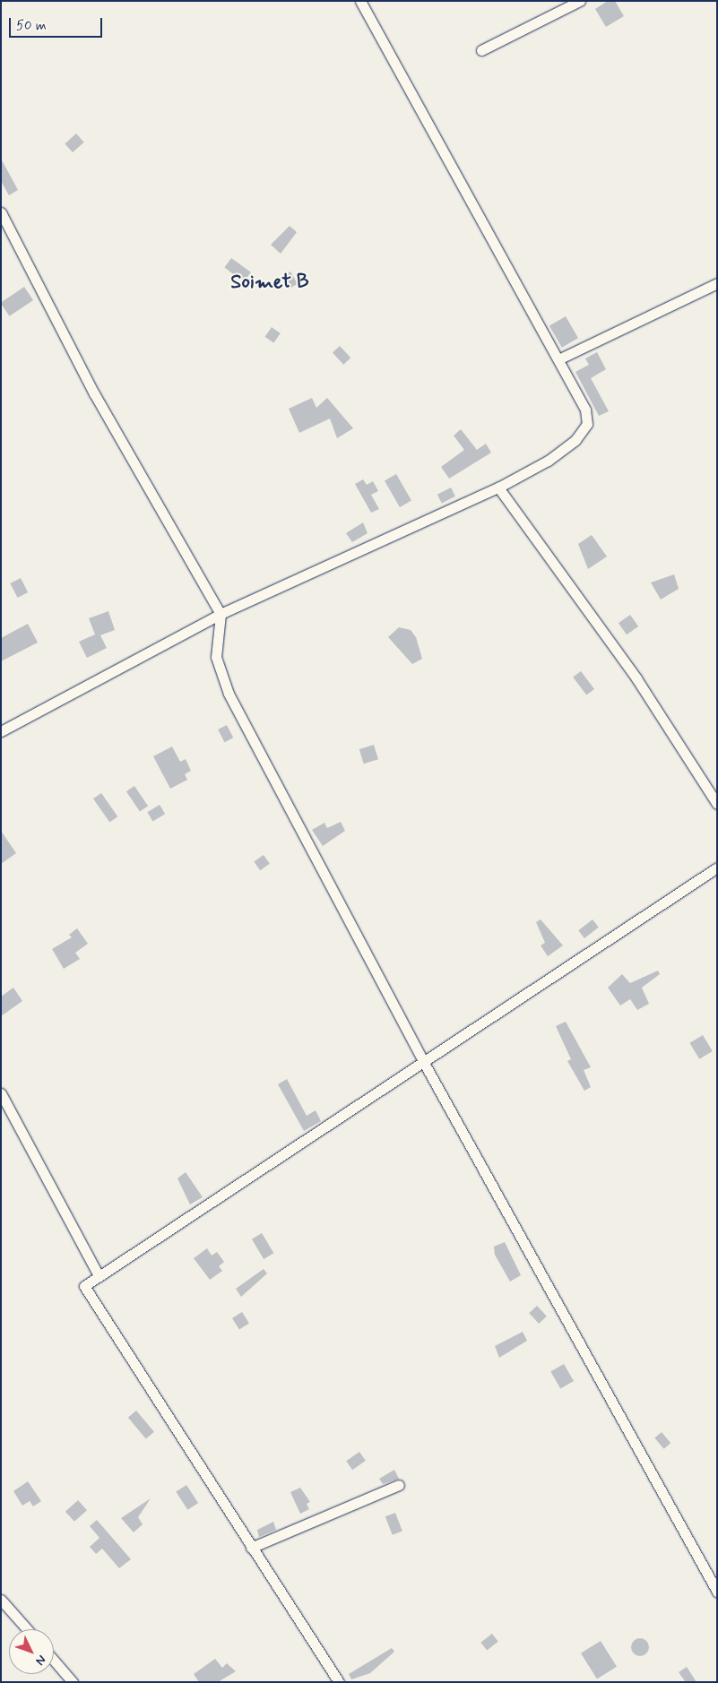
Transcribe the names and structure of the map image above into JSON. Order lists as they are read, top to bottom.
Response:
{
  "districts": ["Soimet B"],
  "scale_bar": "50 m",
  "north": "bottom right"
}
